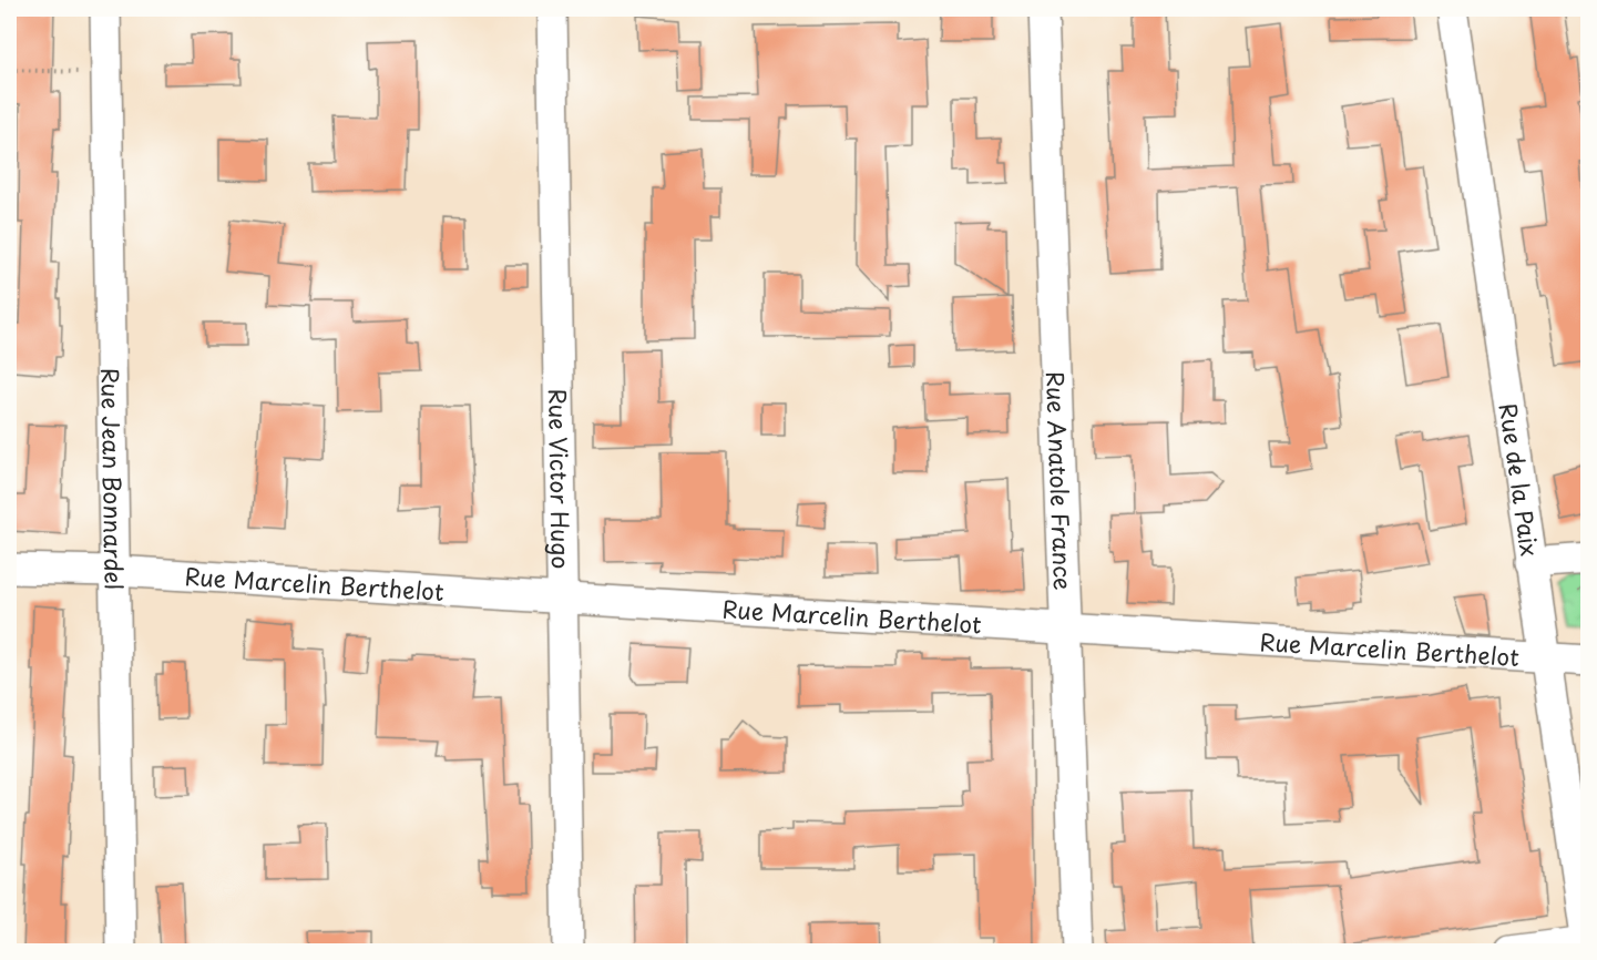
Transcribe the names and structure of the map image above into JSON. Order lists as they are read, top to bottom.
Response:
{
  "streets": {
    "street": [
      "Rue Jean Bonnardel",
      "Rue Victor Hugo",
      "Rue Anatole France",
      "Rue de la Paix",
      "Rue Marcelin Berthelot"
    ]
  },
  "crossings": [
    ["Rue Jean Bonnardel", "Rue Marcelin Berthelot"],
    ["Rue Victor Hugo", "Rue Marcelin Berthelot"],
    ["Rue Anatole France", "Rue Marcelin Berthelot"],
    ["Rue de la Paix", "Rue Marcelin Berthelot"]
  ]
}
